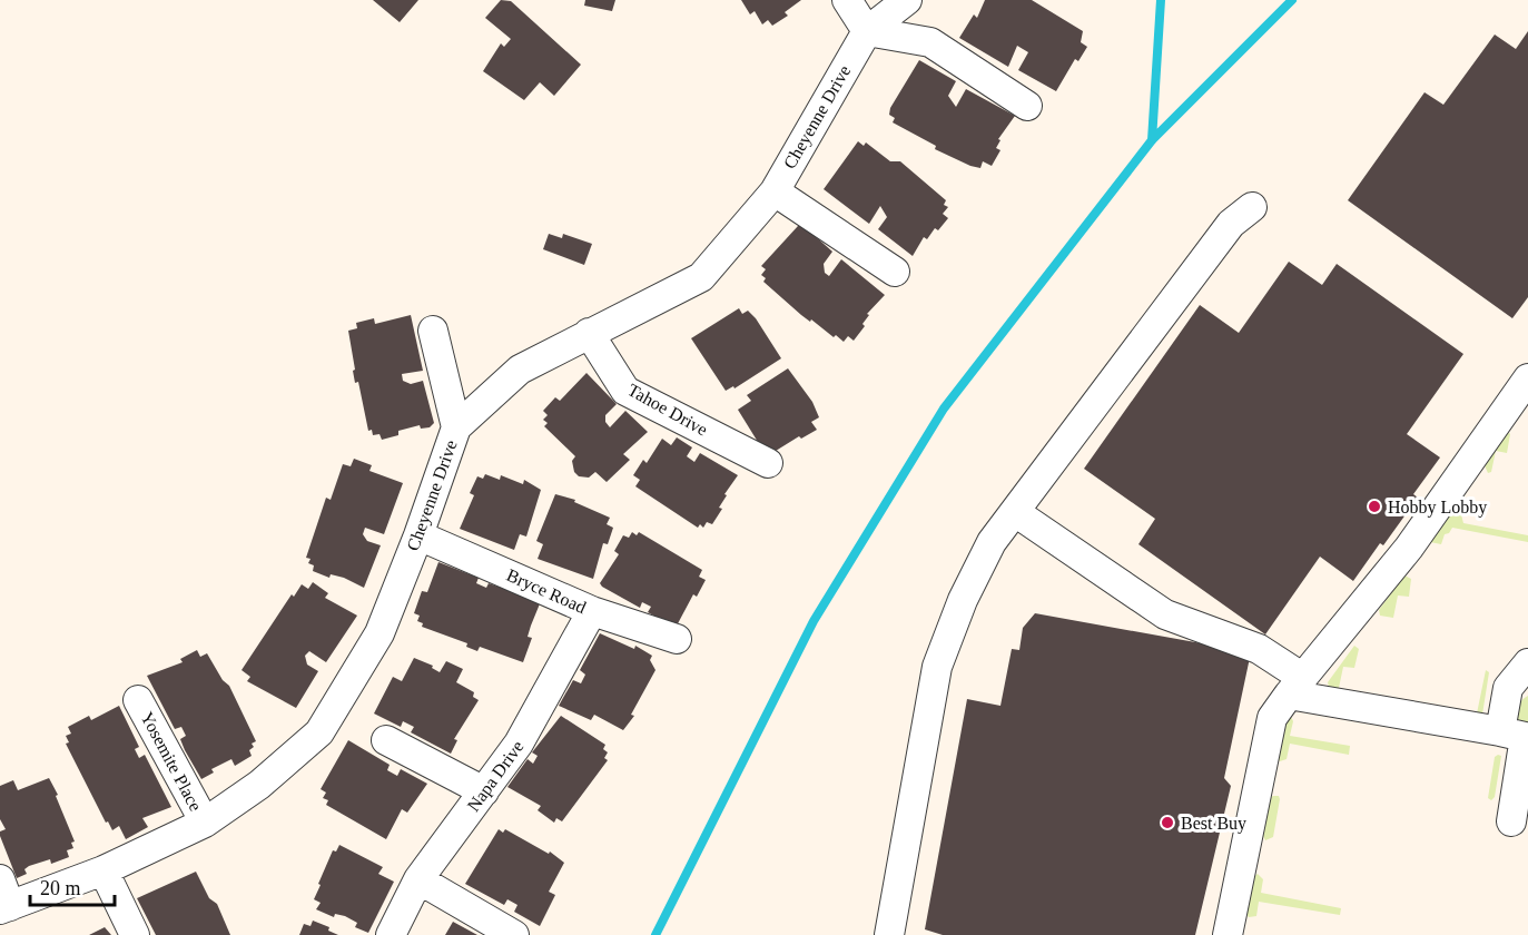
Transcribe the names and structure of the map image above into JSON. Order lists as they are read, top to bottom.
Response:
{
  "streets": {
    "street": [
      "Cheyenne Drive",
      "Tahoe Drive",
      "Bryce Road",
      "Yosemite Place",
      "Napa Drive"
    ]
  },
  "crossings": [
    ["Cheyenne Drive", "Tahoe Drive"],
    ["Cheyenne Drive", "Bryce Road"],
    ["Cheyenne Drive", "Yosemite Place"],
    ["Bryce Road", "Napa Drive"]
  ],
  "places": ["Hobby Lobby", "Best Buy"],
  "scale_bar": "20 m"
}
